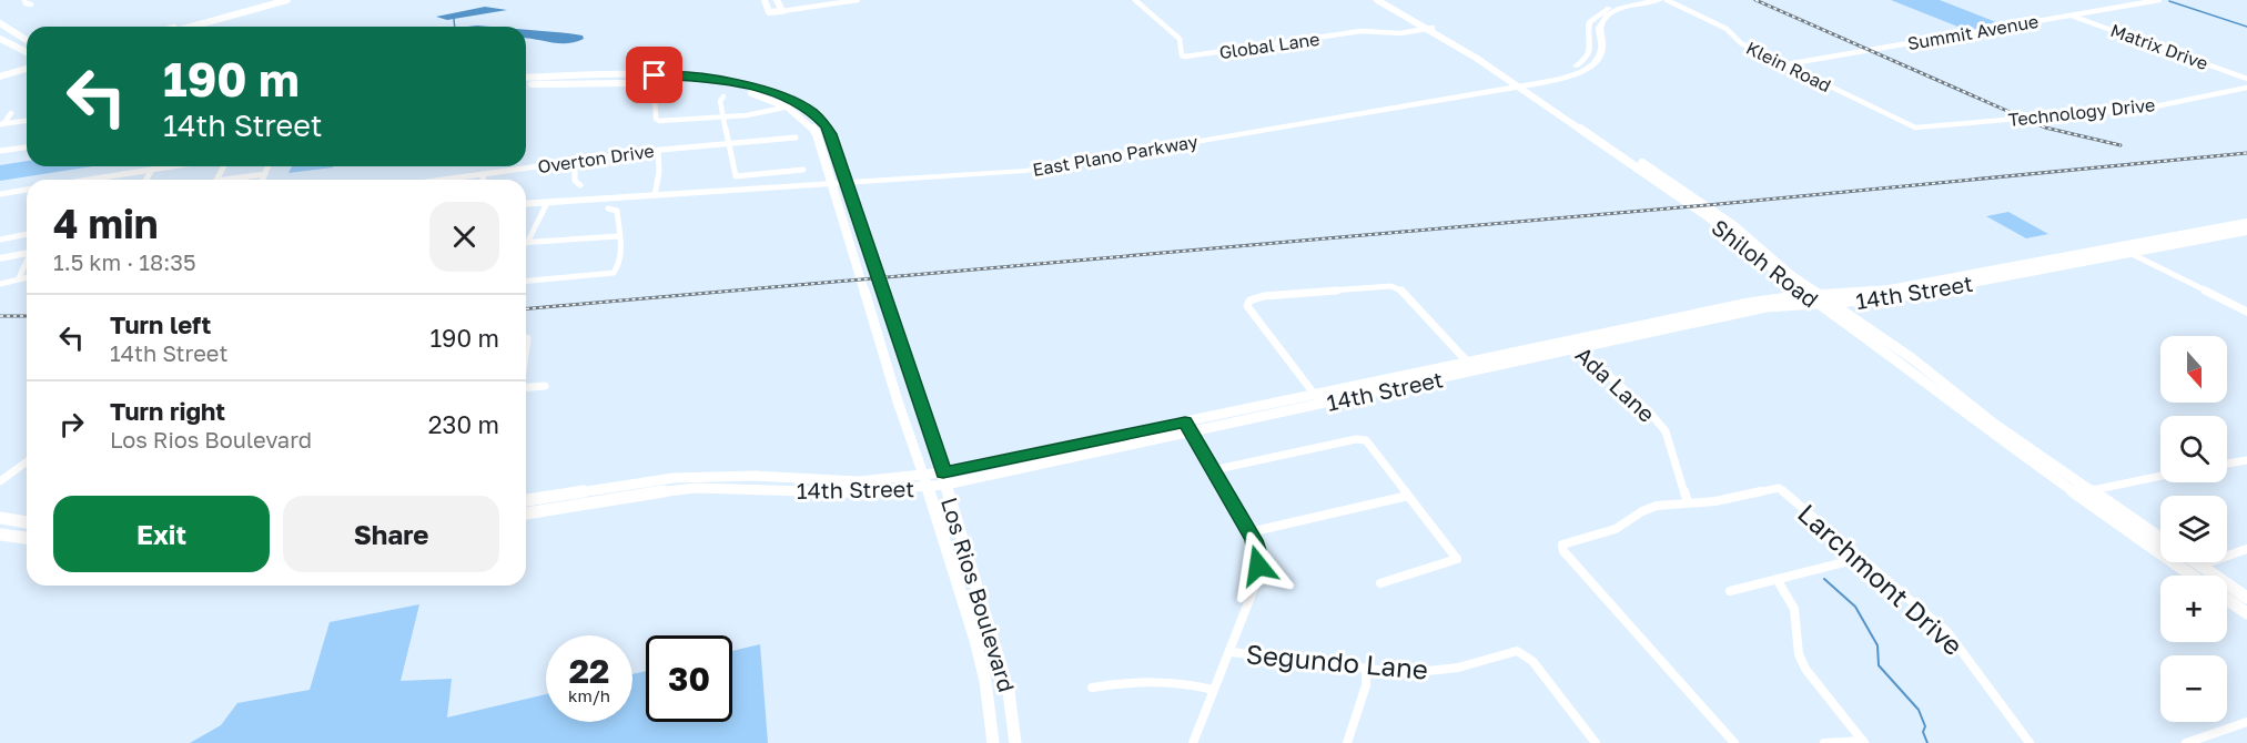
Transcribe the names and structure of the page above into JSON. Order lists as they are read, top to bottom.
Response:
{
  "streets": {
    "main road": [
      "East Plano Parkway",
      "Shiloh Road",
      "14th Street",
      "Los Rios Boulevard"
    ],
    "street": [
      "Summit Avenue",
      "Global Lane",
      "Matrix Drive",
      "Klein Road",
      "Technology Drive",
      "Overton Drive",
      "Ada Lane",
      "Larchmont Drive",
      "Segundo Lane"
    ]
  },
  "crossings": [
    ["Summit Avenue", "Matrix Drive"],
    ["Summit Avenue", "Klein Road"],
    ["Global Lane", "Shiloh Road"],
    ["Klein Road", "Technology Drive"],
    ["East Plano Parkway", "Shiloh Road"],
    ["East Plano Parkway", "Los Rios Boulevard"],
    ["Shiloh Road", "14th Street"],
    ["14th Street", "Ada Lane"],
    ["14th Street", "Los Rios Boulevard"],
    ["Ada Lane", "Larchmont Drive"]
  ],
  "north": "bottom",
  "page": {
    "turn": ["190 m", "14th Street"],
    "heading": ["4 min", "1.5 km · 18:35"],
    "list": [
      {
        "name": "Turn left",
        "note": "14th Street",
        "value": "190 m"
      },
      {
        "name": "Turn right",
        "note": "Los Rios Boulevard",
        "value": "230 m"
      }
    ],
    "map_buttons": ["+", "−"],
    "buttons": ["Exit", "Share"],
    "speed": "22 km/h",
    "limit": "30"
  }
}
